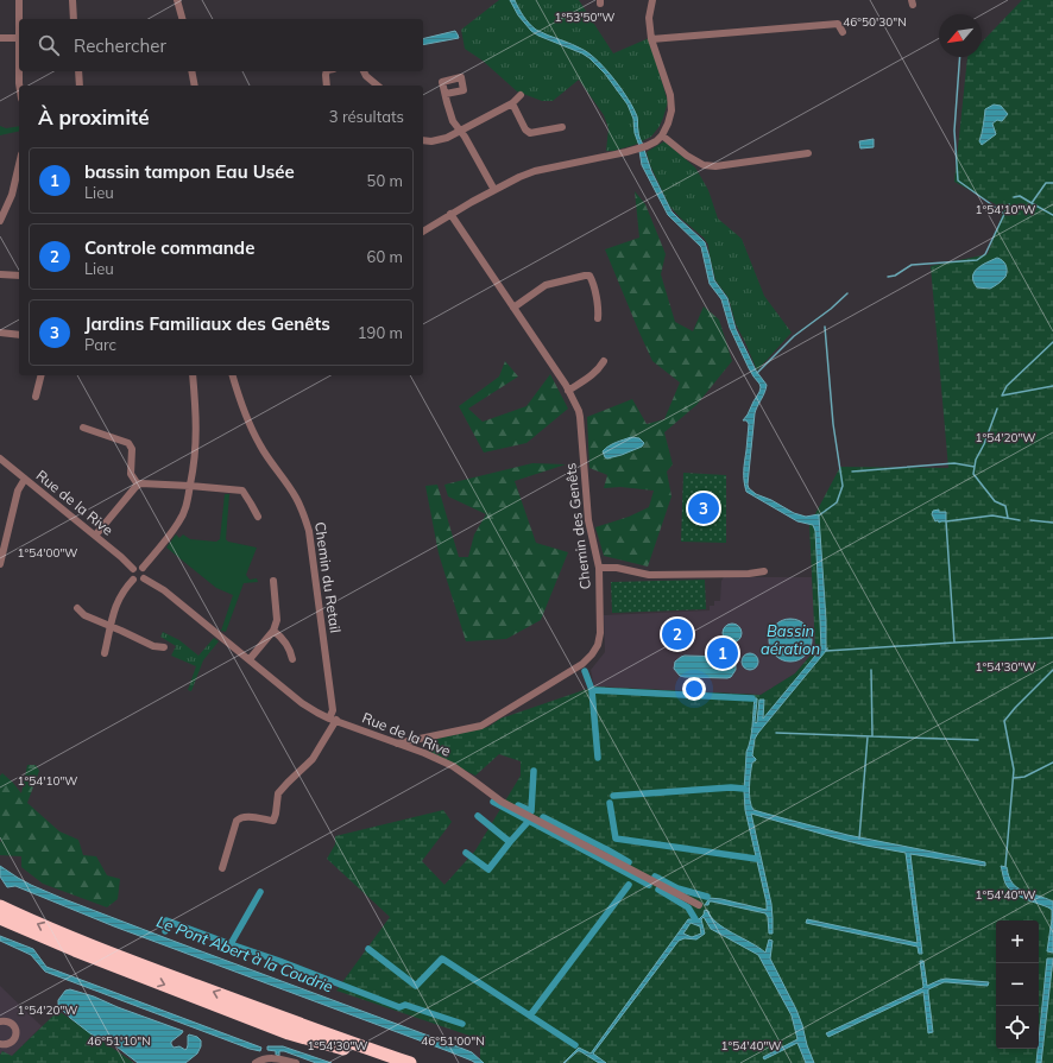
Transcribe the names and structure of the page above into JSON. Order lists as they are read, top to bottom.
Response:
{
  "streets": {
    "street": ["Rue de la Rive", "Chemin des Genêts", "Chemin du Retail"]
  },
  "crossings": [
    ["Rue de la Rive", "Chemin des Genêts"],
    ["Rue de la Rive", "Chemin du Retail"]
  ],
  "water": ["Bassin aération", "Le Pont Abert à la Coudrie"],
  "north": "bottom left",
  "page": {
    "search": "Rechercher",
    "heading": ["À proximité", "3 résultats"],
    "list": [
      {
        "mark": "1",
        "name": "bassin tampon Eau Usée",
        "note": "Lieu",
        "value": "50 m"
      },
      {
        "mark": "2",
        "name": "Controle commande",
        "note": "Lieu",
        "value": "60 m"
      },
      {
        "mark": "3",
        "name": "Jardins Familiaux des Genêts",
        "note": "Parc",
        "value": "190 m"
      }
    ],
    "pins": ["3", "2", "1"],
    "map_buttons": ["+", "−"]
  },
  "coordinates": [
    "1°53'50\"W",
    "46°50'30\"N",
    "1°54'10\"W",
    "1°54'20\"W",
    "1°54'00\"W",
    "1°54'30\"W",
    "1°54'40\"W",
    "46°51'10\"N",
    "46°51'00\"N"
  ]
}
